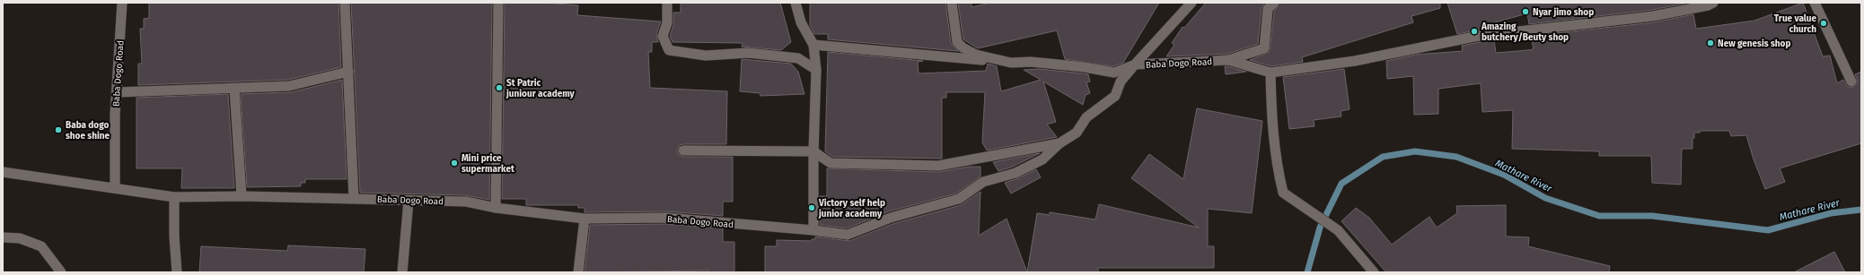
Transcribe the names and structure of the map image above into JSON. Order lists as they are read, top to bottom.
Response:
{
  "streets": {
    "street": ["Baba Dogo Road"]
  },
  "water": ["Mathare River"],
  "places": [
    "Nyar jimo shop",
    "True value church",
    "Amazing butchery/Beuty shop",
    "New genesis shop",
    "St Patric juniour academy",
    "Baba dogo shoe shine",
    "Mini price supermarket",
    "Victory self help junior academy"
  ]
}
